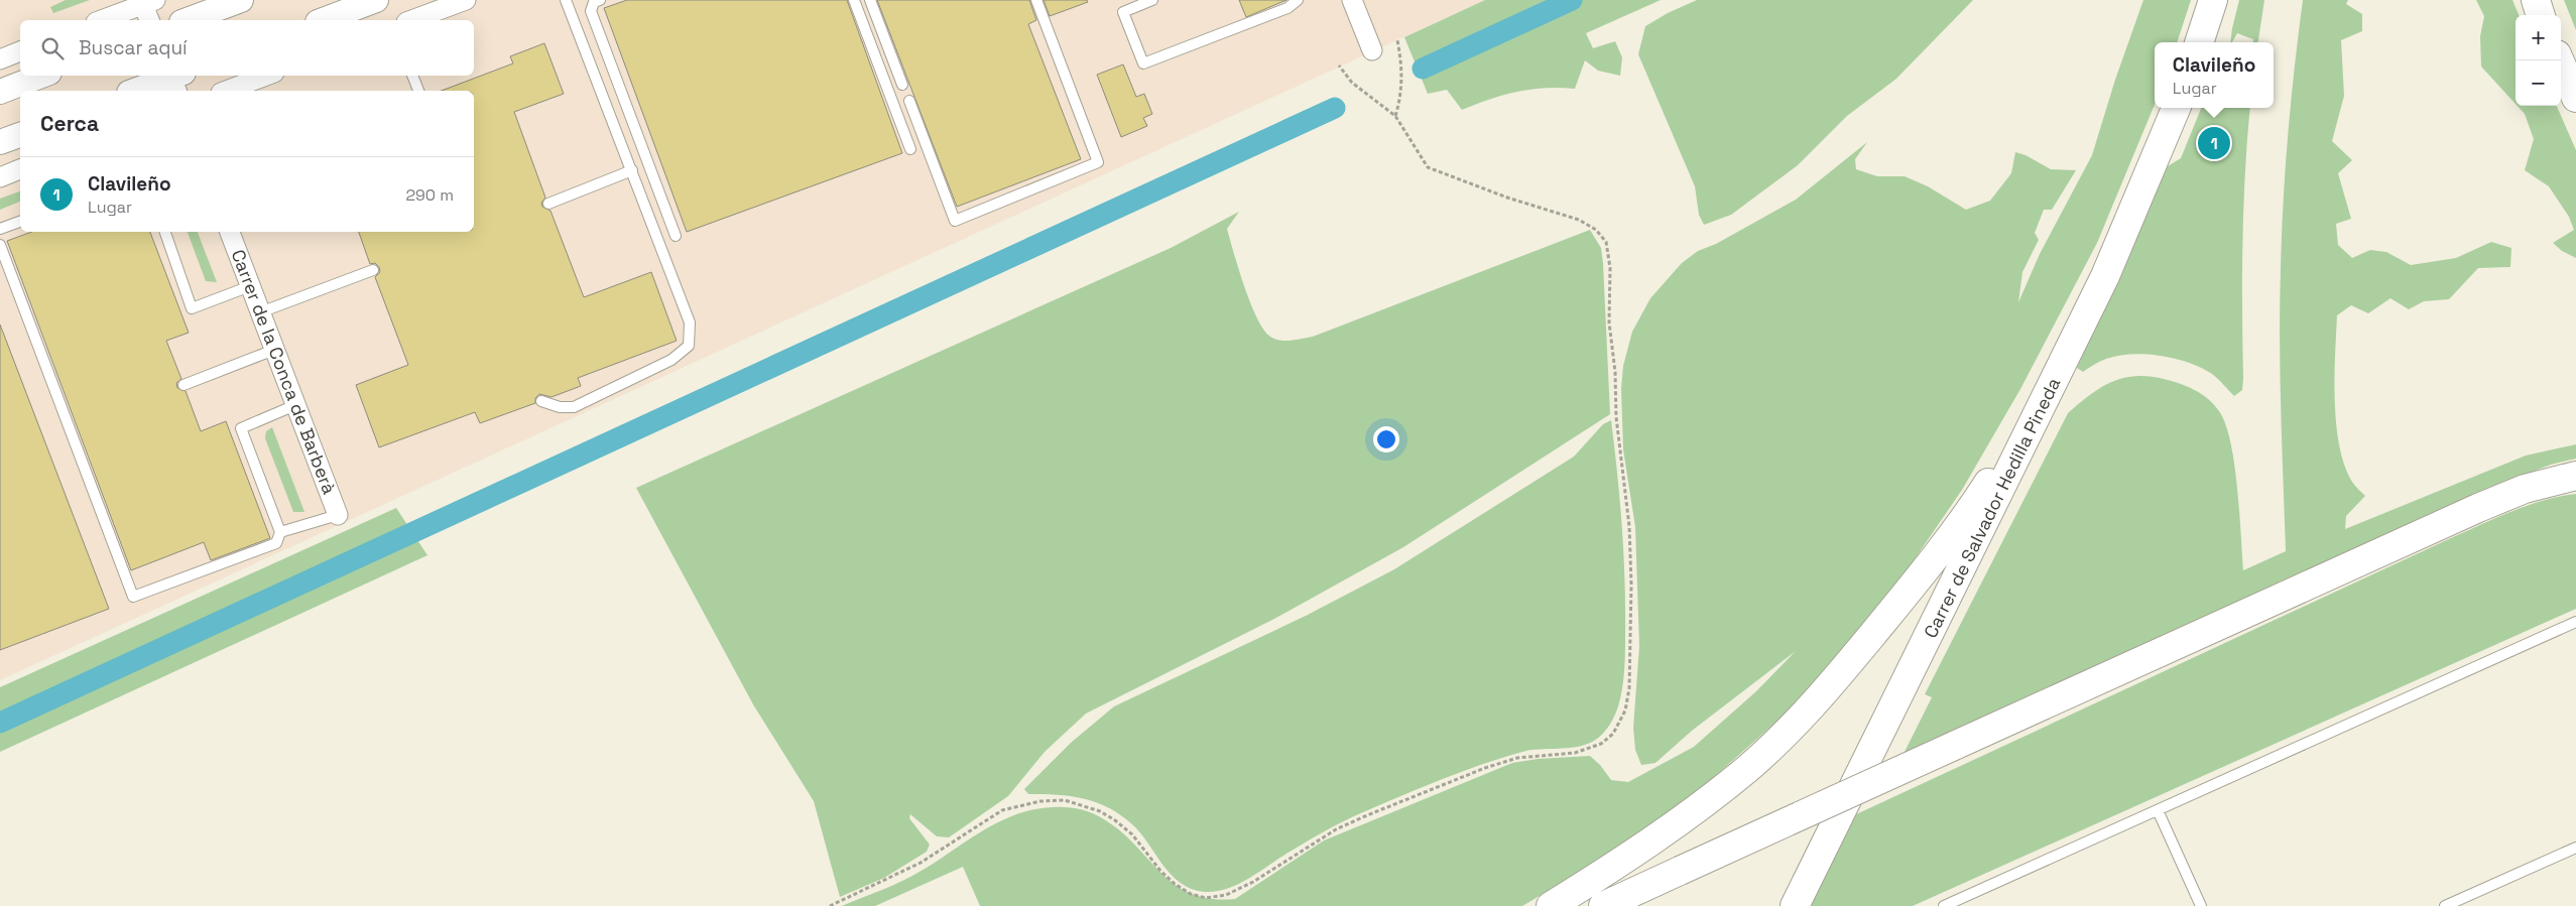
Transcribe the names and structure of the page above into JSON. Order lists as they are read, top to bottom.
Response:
{
  "streets": {
    "main road": ["Carrer de Salvador Hedilla Pineda"],
    "street": ["Carrer de la Conca de Barberà"]
  },
  "page": {
    "map_buttons": ["+", "−"],
    "search": "Buscar aquí",
    "popup": ["Clavileño", "Lugar"],
    "heading": "Cerca",
    "pins": "1",
    "list": [
      {
        "mark": "1",
        "name": "Clavileño",
        "note": "Lugar",
        "value": "290 m"
      }
    ]
  }
}
